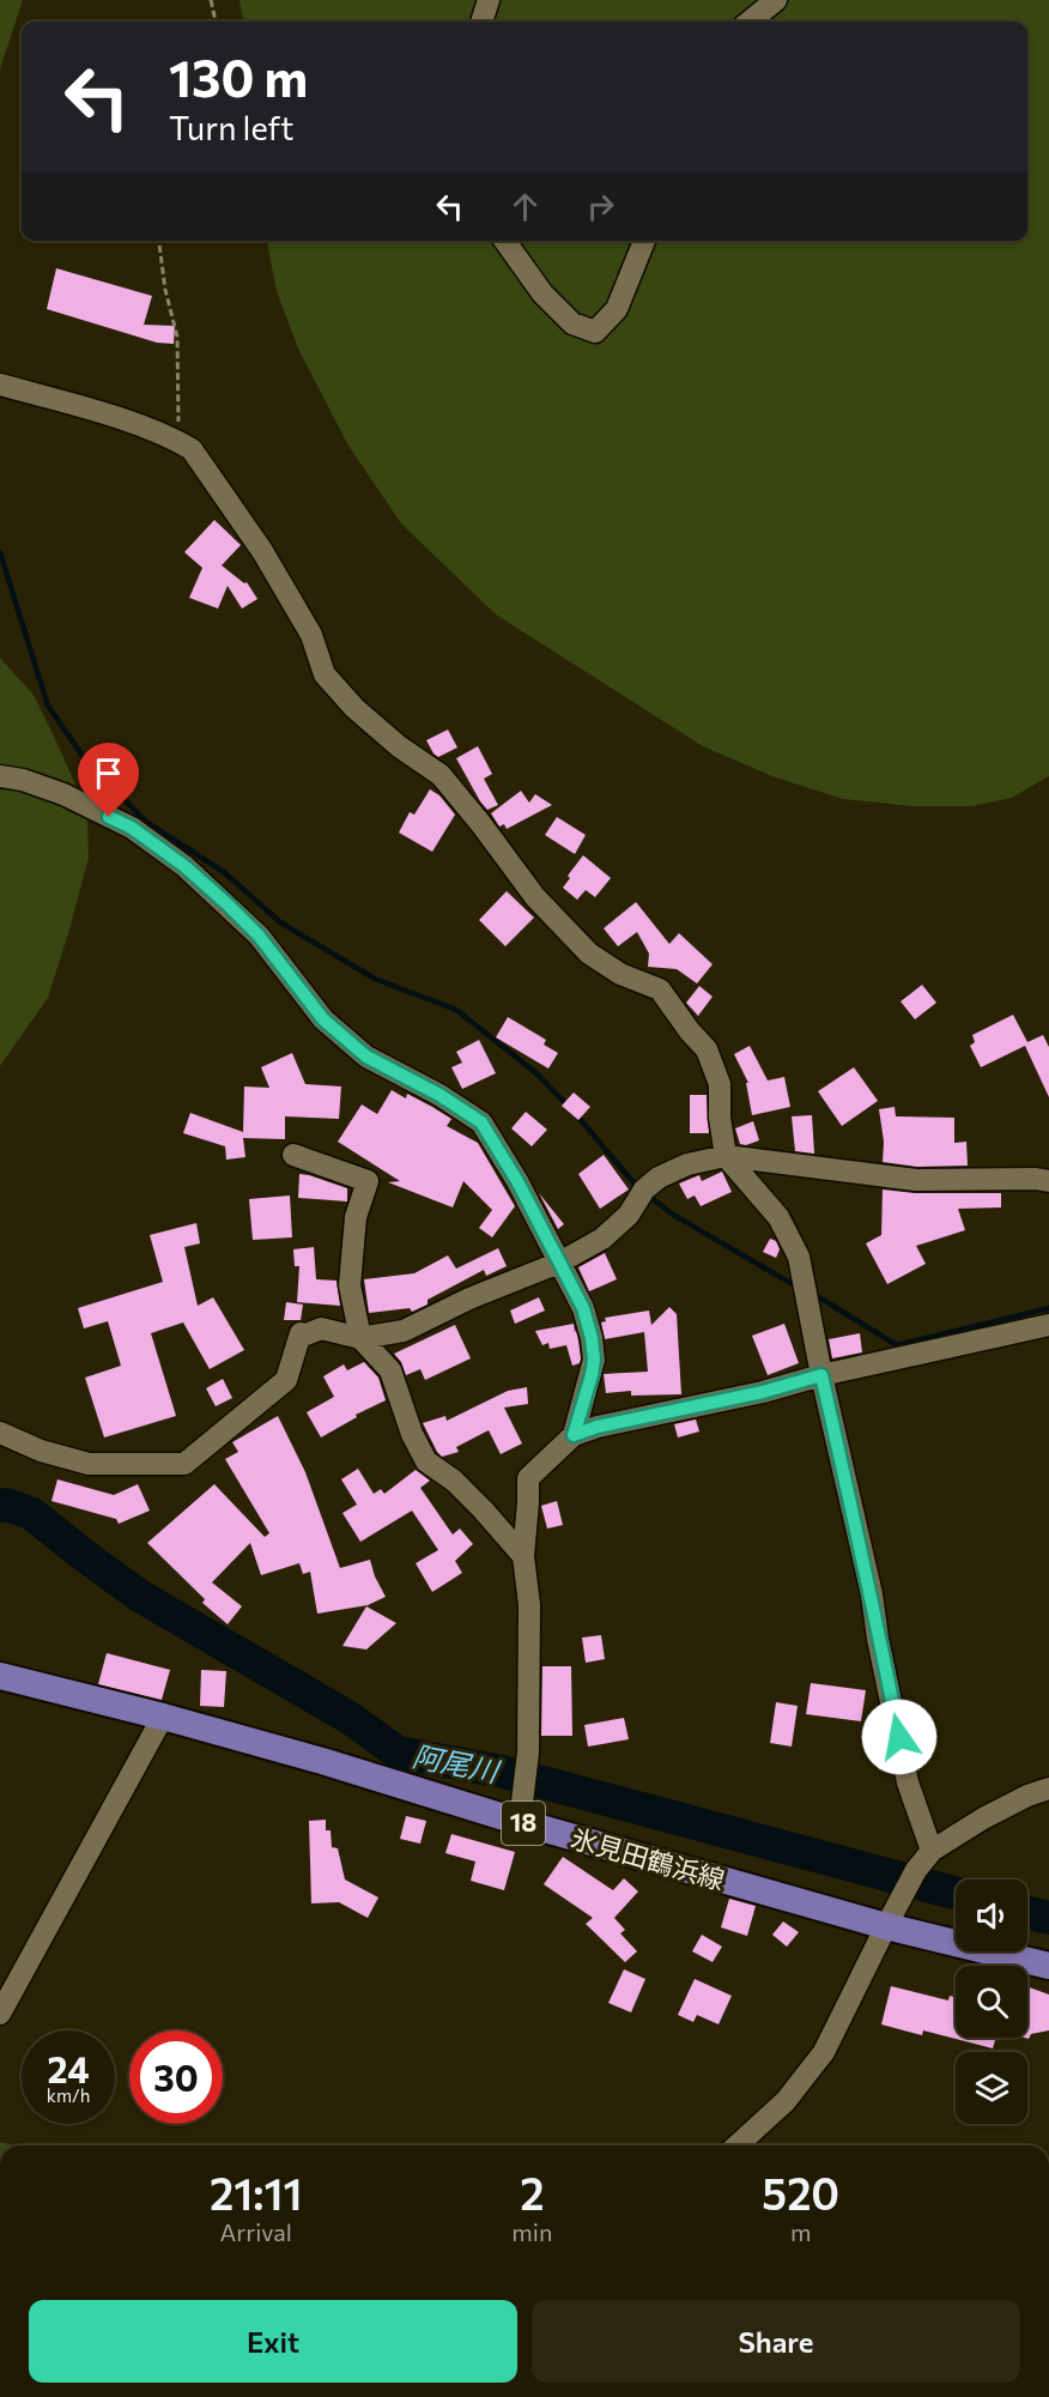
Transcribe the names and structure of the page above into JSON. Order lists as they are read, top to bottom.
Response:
{
  "streets": {
    "main road": ["18", "氷見田鶴浜線"]
  },
  "water": ["阿尾川"],
  "page": {
    "turn": ["130 m", "Turn left"],
    "speed": "24 km/h",
    "limit": "30",
    "eta": [
      "21:11",
      "Arrival",
      "2",
      "min",
      "520",
      "m"
    ],
    "buttons": ["Exit", "Share"]
  }
}
